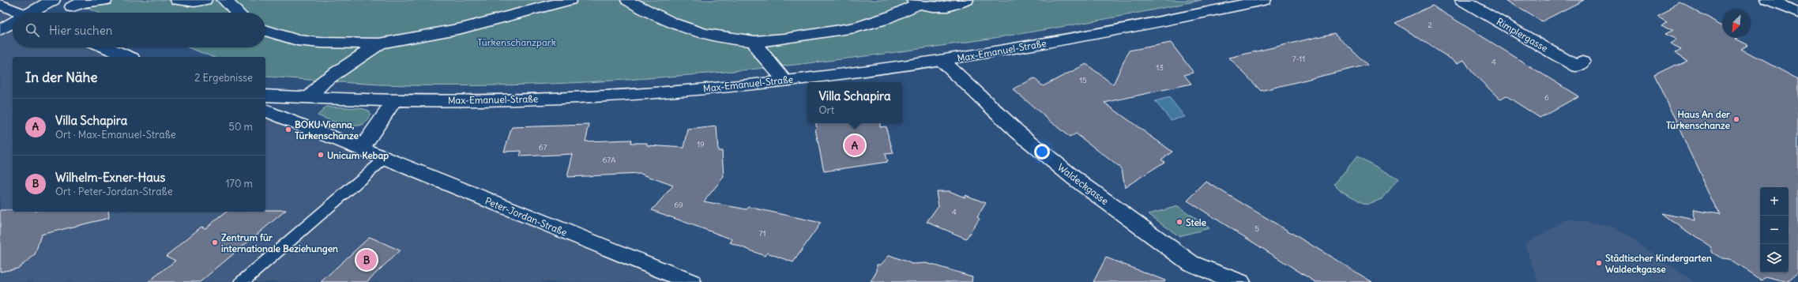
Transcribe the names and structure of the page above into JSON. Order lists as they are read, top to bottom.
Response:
{
  "streets": {
    "street": [
      "Rimplergasse",
      "Max-Emanuel-Straße",
      "Waldeckgasse",
      "Peter-Jordan-Straße"
    ]
  },
  "crossings": [
    ["Max-Emanuel-Straße", "Waldeckgasse"]
  ],
  "parks": ["Türkenschanzpark"],
  "places": [
    "Haus An der Türkenschanze",
    "BOKU Vienna, Türkenschanze",
    "Unicum Kebap",
    "Stele",
    "Zentrum für internationale Beziehungen",
    "Städtischer Kindergarten Waldeckgasse"
  ],
  "house_numbers": [
    "2",
    "7-11",
    "4",
    "13",
    "15",
    "6",
    "19",
    "67",
    "67A",
    "69",
    "4",
    "5",
    "71"
  ],
  "north": "bottom left",
  "page": {
    "search": "Hier suchen",
    "heading": ["In der Nähe", "2 Ergebnisse"],
    "popup": ["Villa Schapira", "Ort"],
    "list": [
      {
        "mark": "A",
        "name": "Villa Schapira",
        "note": "Ort · Max-Emanuel-Straße",
        "value": "50 m"
      },
      {
        "mark": "B",
        "name": "Wilhelm-Exner-Haus",
        "note": "Ort · Peter-Jordan-Straße",
        "value": "170 m"
      }
    ],
    "pins": ["A", "B"],
    "map_buttons": ["+", "−"]
  }
}
